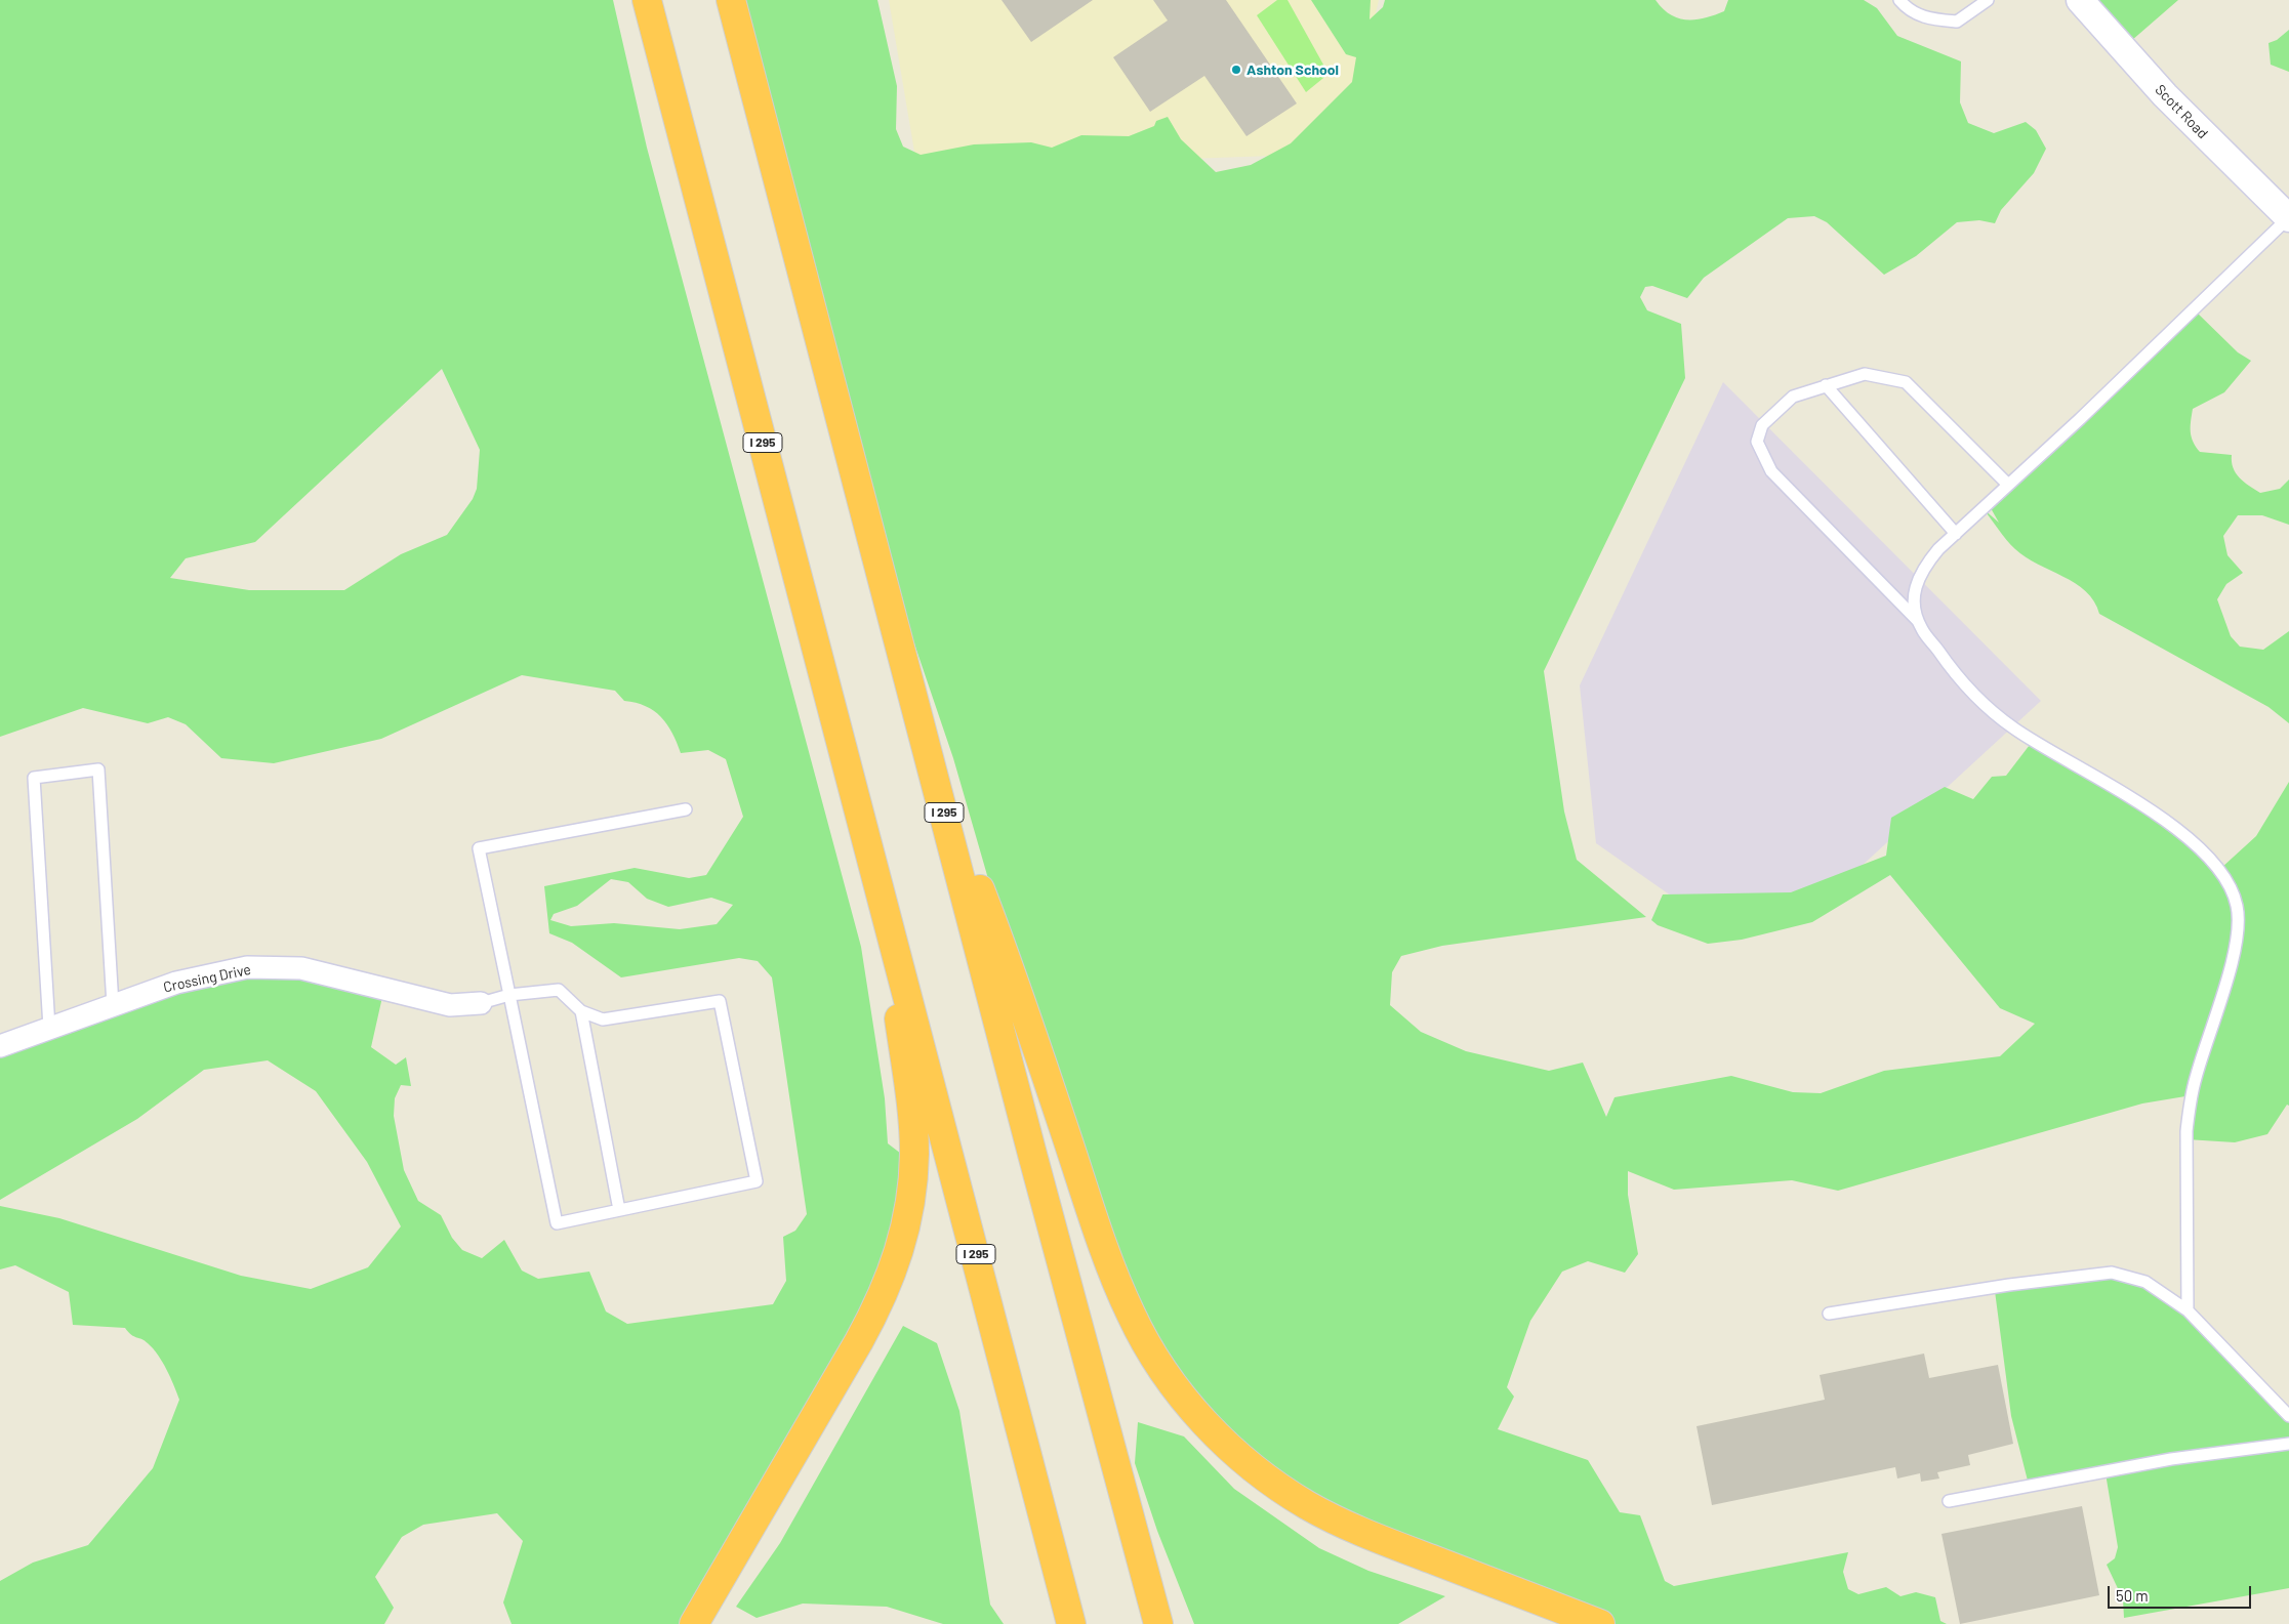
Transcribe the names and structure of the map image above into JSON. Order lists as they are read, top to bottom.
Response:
{
  "streets": {
    "highway": ["I 295"],
    "street": ["Scott Road", "Crossing Drive"]
  },
  "places": ["Ashton School"],
  "scale_bar": "50 m"
}
